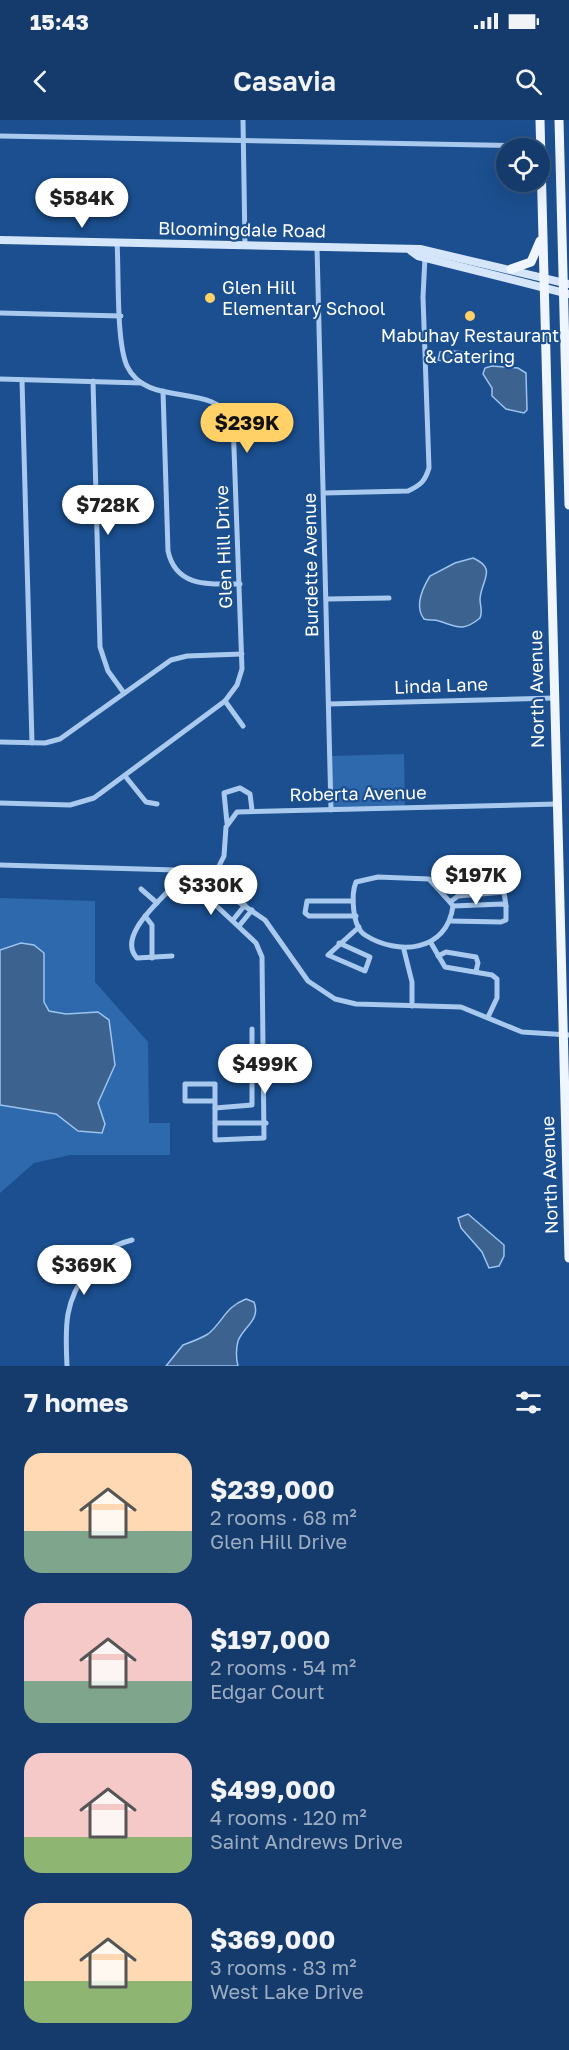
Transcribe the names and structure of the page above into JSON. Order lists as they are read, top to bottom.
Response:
{
  "streets": {
    "main road": ["Bloomingdale Road", "North Avenue"],
    "street": [
      "Glen Hill Drive",
      "Burdette Avenue",
      "Linda Lane",
      "Roberta Avenue"
    ]
  },
  "crossings": [
    ["Bloomingdale Road", "Burdette Avenue"],
    ["Bloomingdale Road", "North Avenue"],
    ["Burdette Avenue", "Linda Lane"],
    ["Burdette Avenue", "Roberta Avenue"],
    ["Linda Lane", "North Avenue"],
    ["North Avenue", "Roberta Avenue"]
  ],
  "places": ["Glen Hill Elementary School", "Mabuhay Restaurant & Catering"],
  "page": {
    "status": "15:43",
    "header": "Casavia",
    "price": [
      "$584K",
      "$239K",
      "$728K",
      "$197K",
      "$330K",
      "$499K",
      "$369K"
    ],
    "heading": "7 homes",
    "list": [
      {
        "name": "$239,000",
        "note": "2 rooms · 68 m² · Glen Hill Drive"
      },
      {
        "name": "$197,000",
        "note": "2 rooms · 54 m² · Edgar Court"
      },
      {
        "name": "$499,000",
        "note": "4 rooms · 120 m² · Saint Andrews Drive"
      },
      {
        "name": "$369,000",
        "note": "3 rooms · 83 m² · West Lake Drive"
      }
    ]
  }
}
